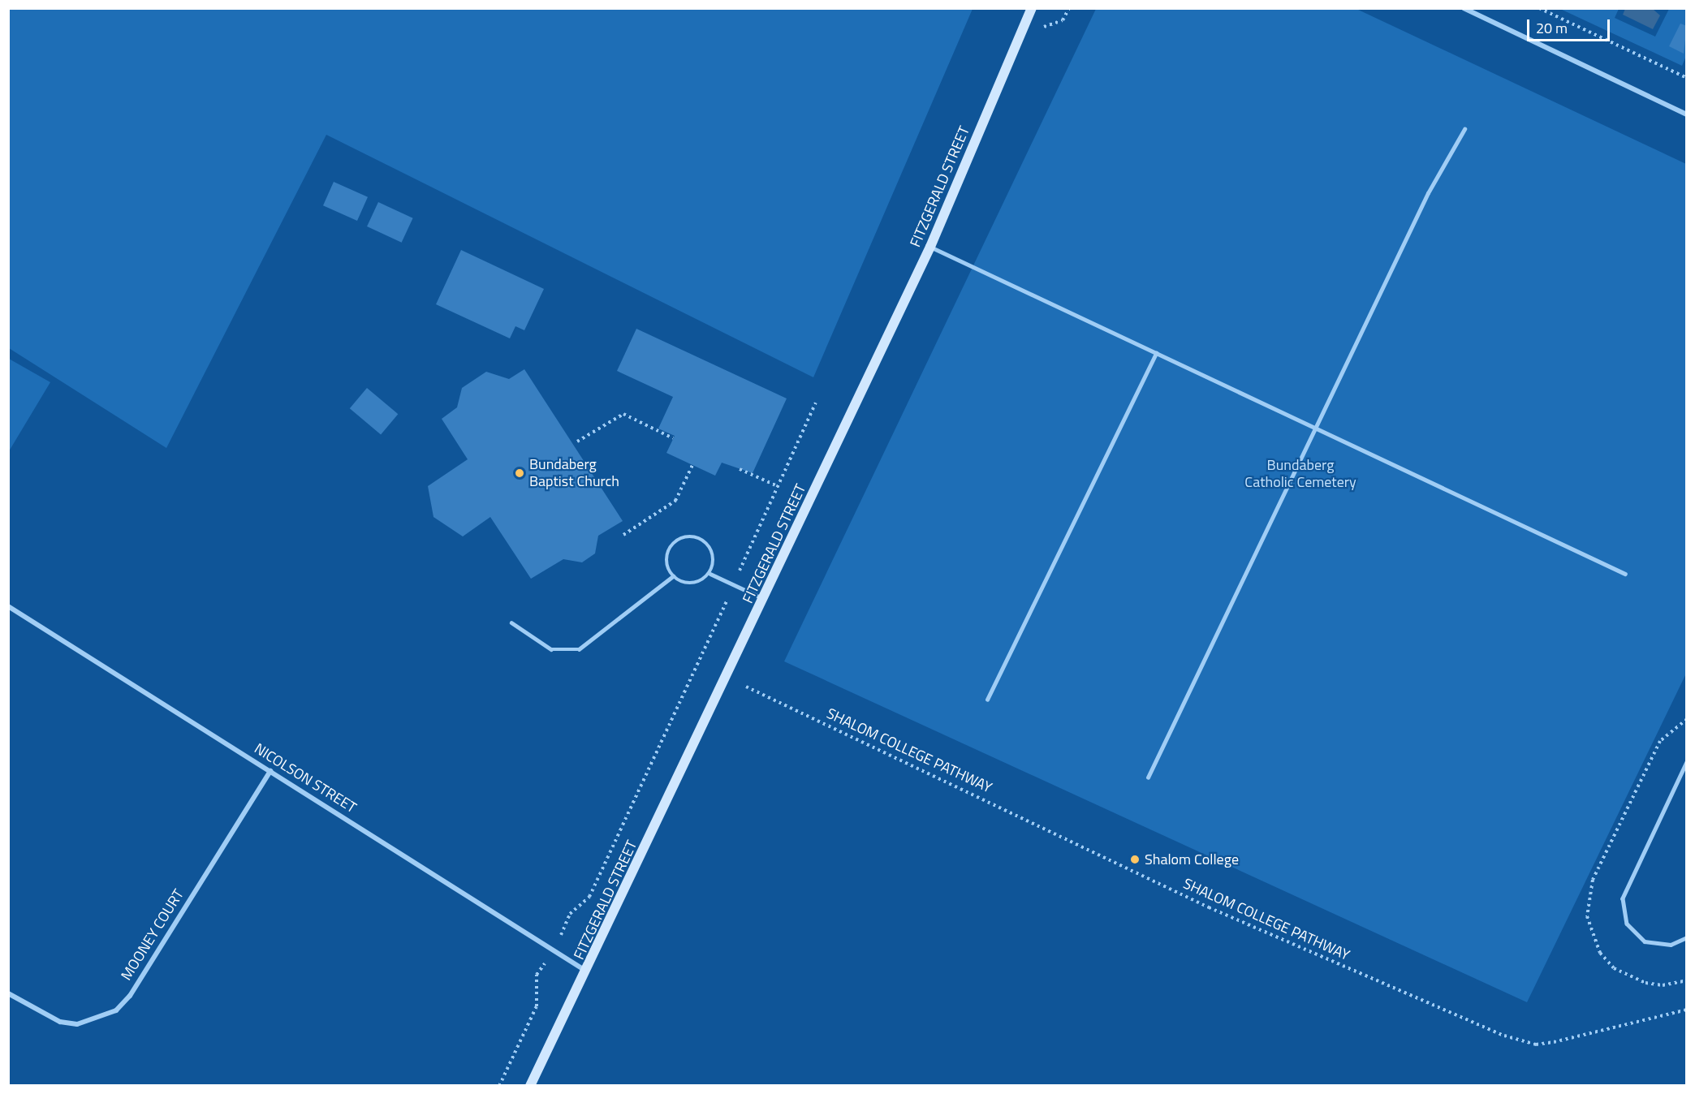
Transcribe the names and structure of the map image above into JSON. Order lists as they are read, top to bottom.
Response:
{
  "streets": {
    "street": ["FITZGERALD STREET", "NICOLSON STREET", "MOONEY COURT"],
    "path": ["SHALOM COLLEGE PATHWAY"]
  },
  "crossings": [
    ["FITZGERALD STREET", "NICOLSON STREET"],
    ["NICOLSON STREET", "MOONEY COURT"]
  ],
  "parks": ["Bundaberg Catholic Cemetery"],
  "places": ["Bundaberg Baptist Church", "Shalom College"],
  "scale_bar": "20 m"
}
